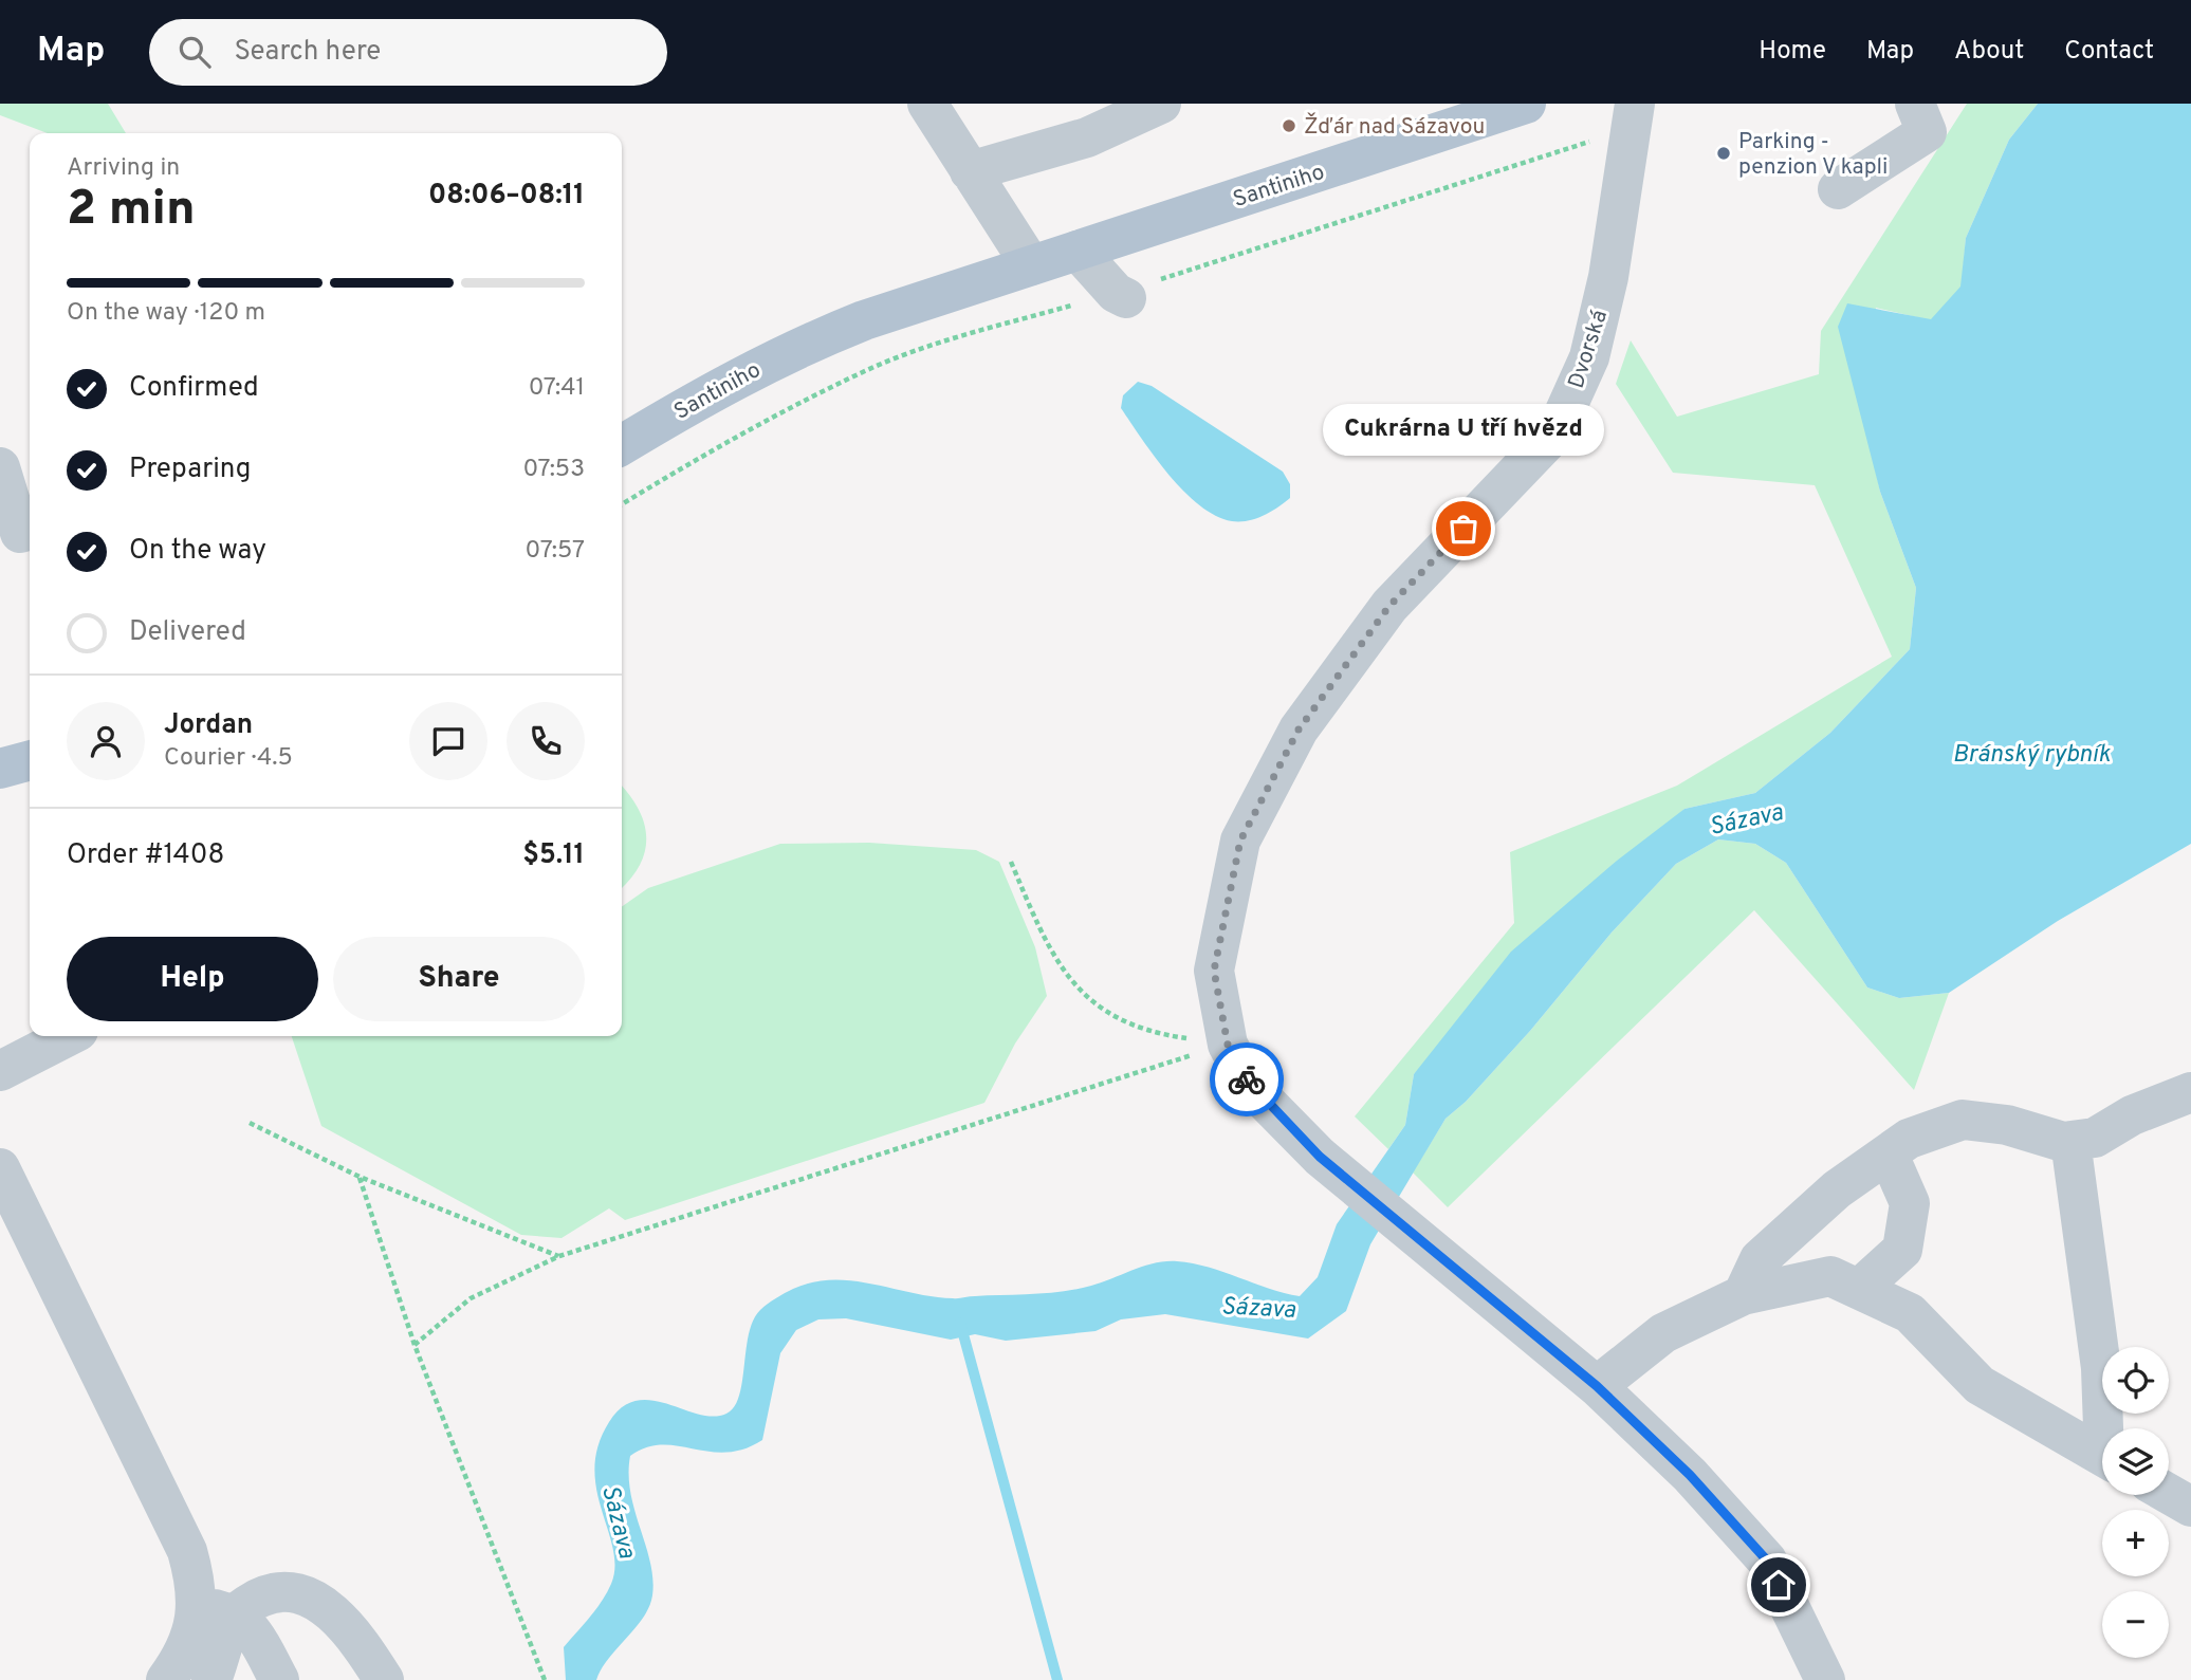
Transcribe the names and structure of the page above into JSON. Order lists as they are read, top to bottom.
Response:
{
  "streets": {
    "main road": ["Santiniho"],
    "street": ["Dvorská"]
  },
  "water": ["Bránský rybník", "Sázava"],
  "places": ["Žďár nad Sázavou", "Parking - penzion V kapli", "Cukrárna U tří hvězd"],
  "page": {
    "header": "Map",
    "search": "Search here",
    "nav": [
      "Home",
      "Map",
      "About",
      "Contact"
    ],
    "heading": ["2 min", "Arriving in", "08:06–08:11"],
    "panel": [
      "Jordan",
      "Courier · 4.5",
      "Order #1408",
      "$5.11"
    ],
    "bar": "On the way · 120 m",
    "list": [
      ["Confirmed", "07:41"],
      ["Preparing", "07:53"],
      ["On the way", "07:57"],
      "Delivered"
    ],
    "bubble": "Cukrárna U tří hvězd",
    "buttons": ["Help", "Share"],
    "map_buttons": ["+", "−"]
  }
}
